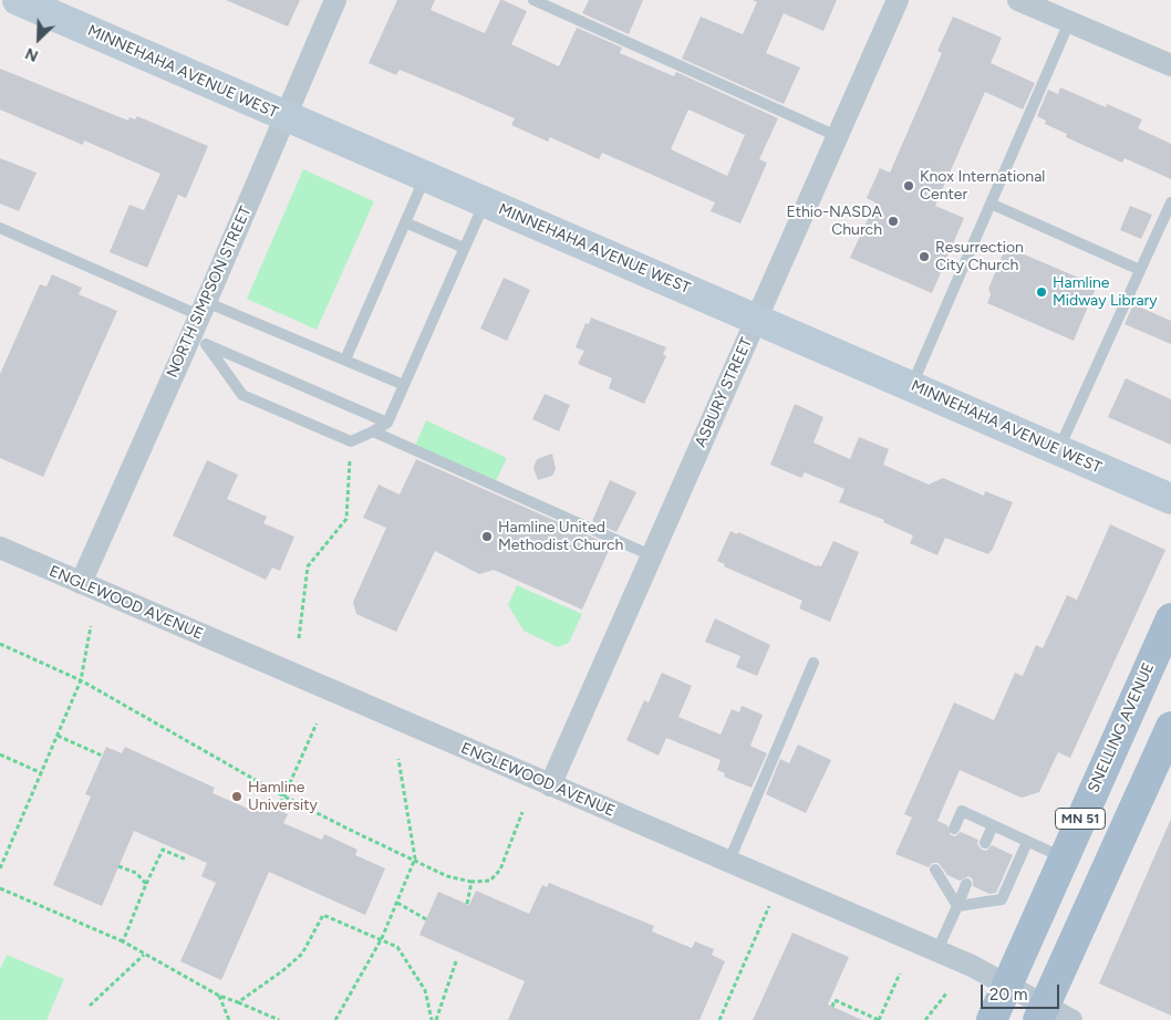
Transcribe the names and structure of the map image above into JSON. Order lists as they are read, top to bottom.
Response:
{
  "streets": {
    "main road": ["SNELLING AVENUE", "MN 51"],
    "street": [
      "MINNEHAHA AVENUE WEST",
      "NORTH SIMPSON STREET",
      "ASBURY STREET",
      "ENGLEWOOD AVENUE"
    ]
  },
  "crossings": [
    ["MINNEHAHA AVENUE WEST", "NORTH SIMPSON STREET"],
    ["MINNEHAHA AVENUE WEST", "ASBURY STREET"],
    ["NORTH SIMPSON STREET", "ENGLEWOOD AVENUE"],
    ["ASBURY STREET", "ENGLEWOOD AVENUE"],
    ["ENGLEWOOD AVENUE", "SNELLING AVENUE"],
    ["ENGLEWOOD AVENUE", "MN 51"]
  ],
  "places": [
    "Knox International Center",
    "Ethio-NASDA Church",
    "Resurrection City Church",
    "Hamline Midway Library",
    "Hamline United Methodist Church",
    "Hamline University"
  ],
  "scale_bar": "20 m",
  "north": "bottom left"
}
